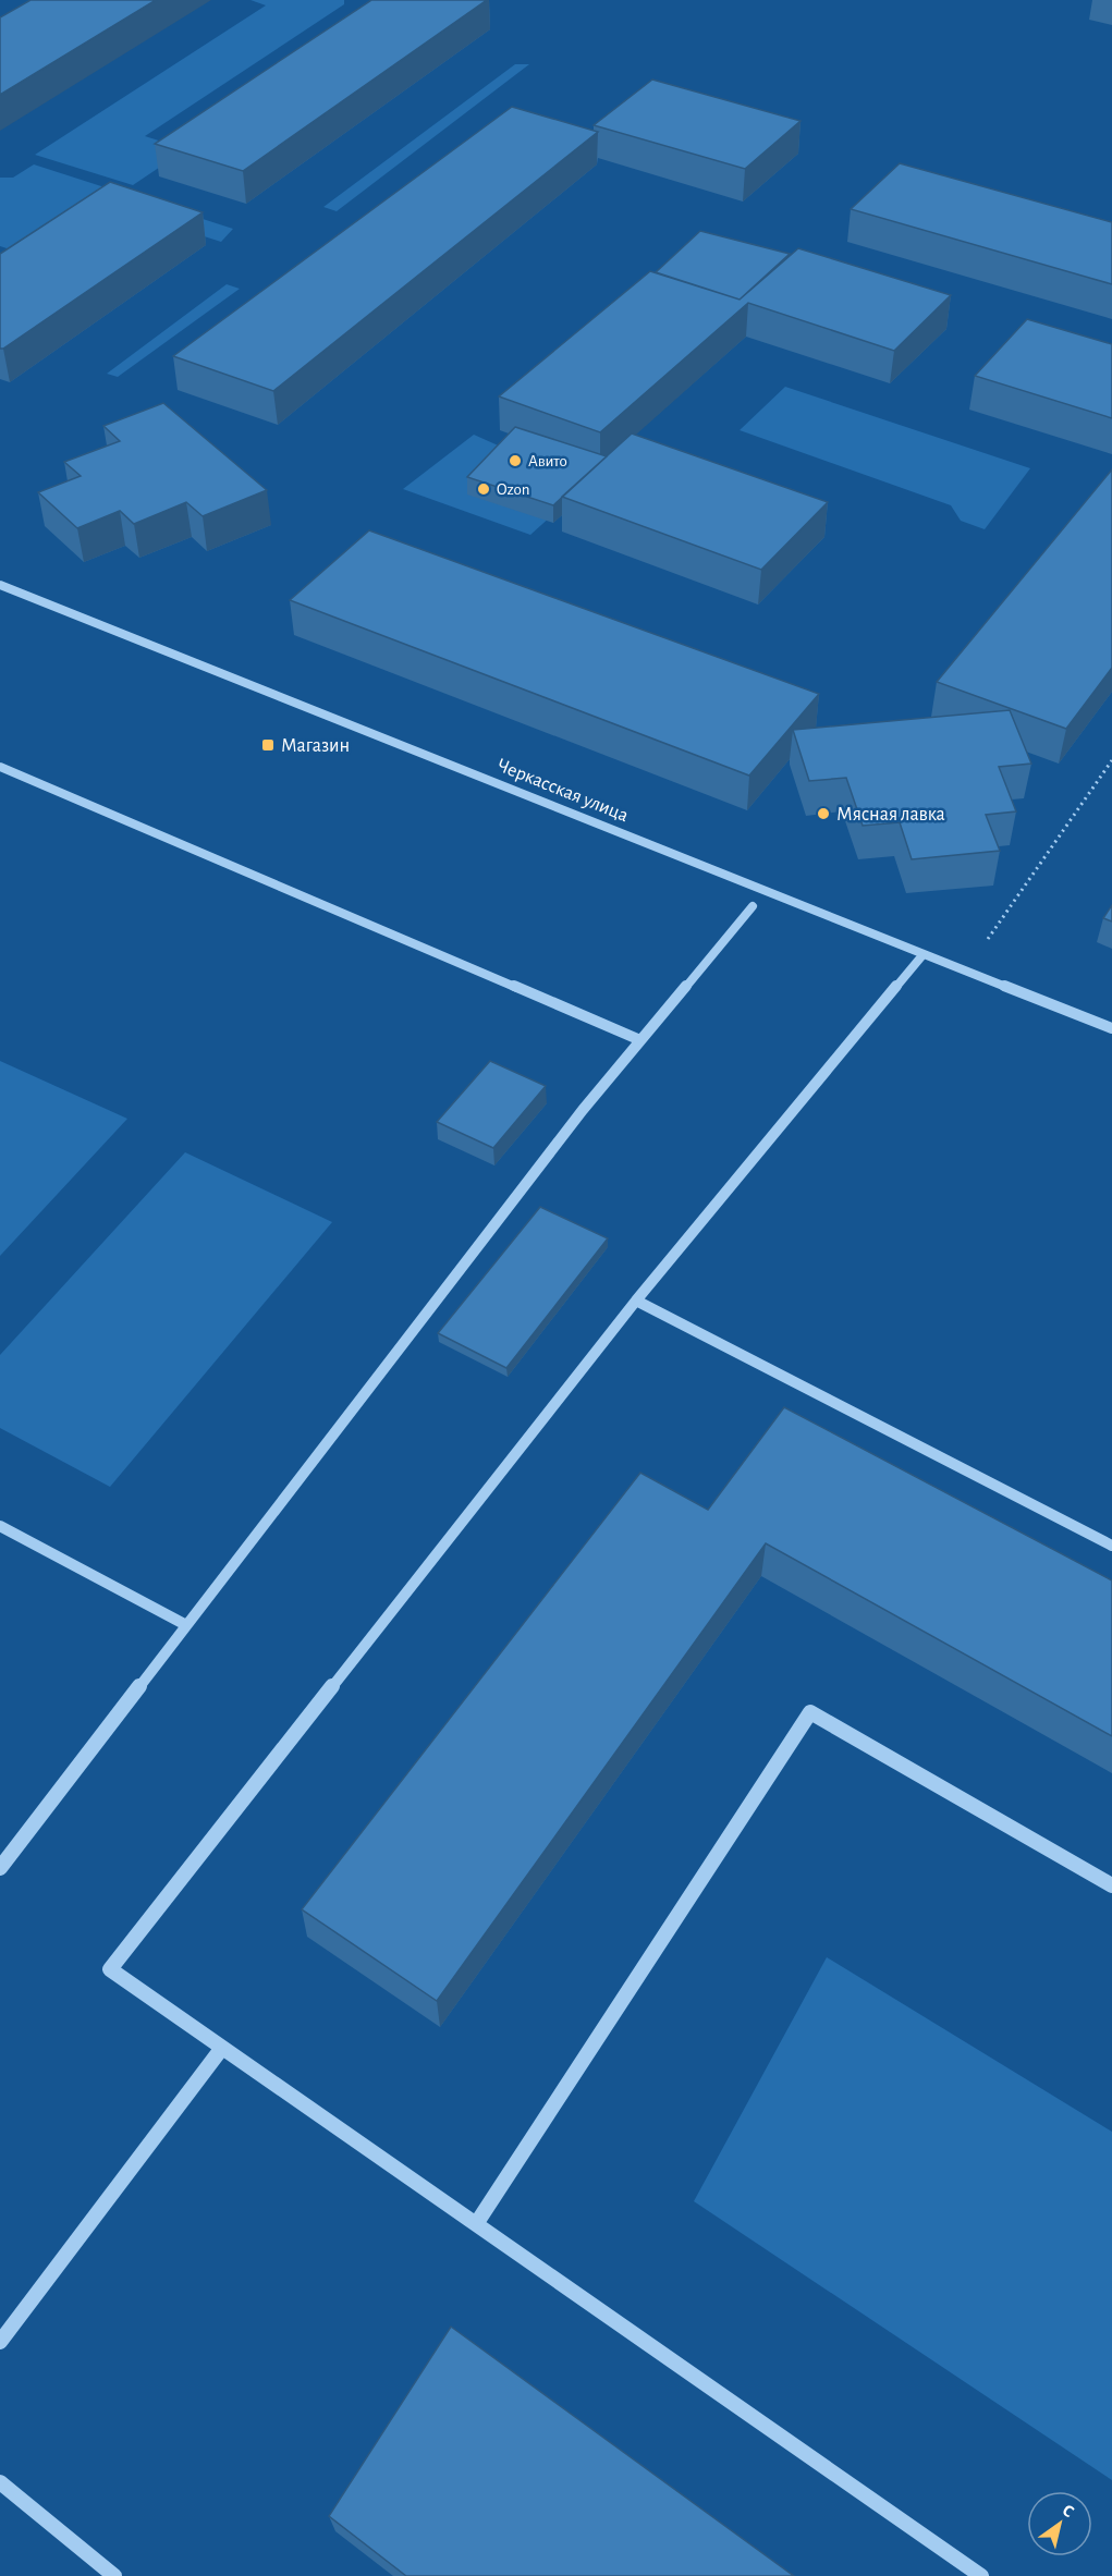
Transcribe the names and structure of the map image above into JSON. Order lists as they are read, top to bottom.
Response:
{
  "streets": {
    "street": ["Черкасская улица"]
  },
  "places": {
    "other": ["Авито", "Ozon", "Мясная лавка"],
    "transit": ["Магазин"]
  },
  "north": "top right"
}
